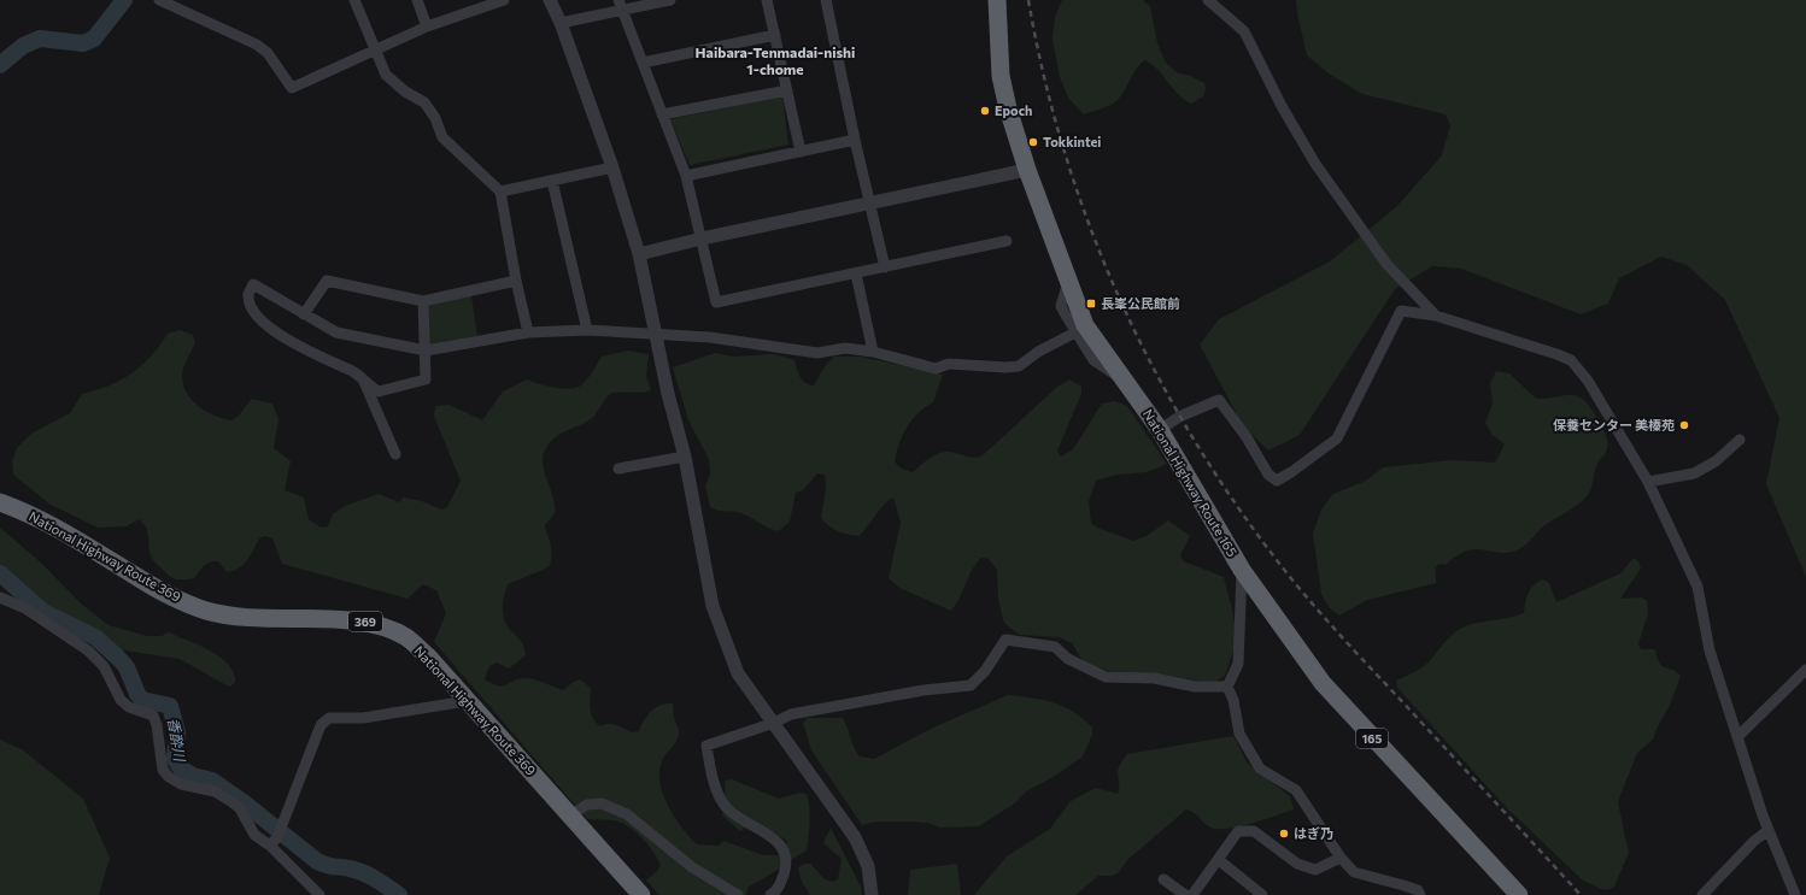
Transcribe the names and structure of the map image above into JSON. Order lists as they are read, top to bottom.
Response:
{
  "streets": {
    "highway": [
      "National Highway Route 165",
      "National Highway Route 369",
      "369",
      "165"
    ]
  },
  "districts": ["Haibara-Tenmadai-nishi 1-chome"],
  "water": ["香酔川"],
  "places": {
    "other": [
      "Epoch",
      "Tokkintei",
      "保養センター 美榛苑",
      "はぎ乃"
    ],
    "transit": ["長峯公民館前"]
  }
}
